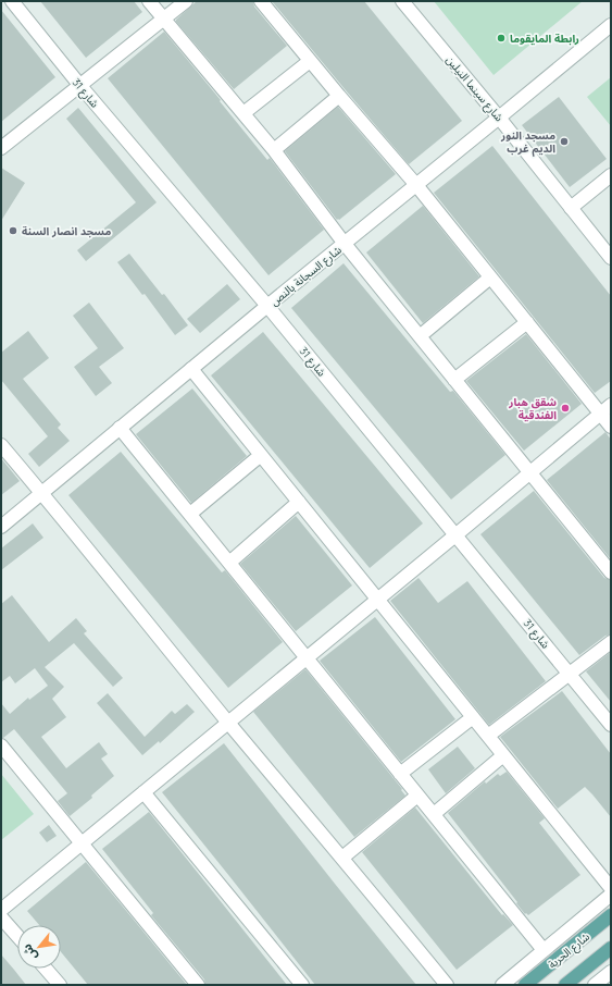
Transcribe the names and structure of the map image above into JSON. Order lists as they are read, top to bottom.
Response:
{
  "streets": {
    "main road": ["شارع الحرية"],
    "street": ["شارع سينما النيلين", "شارع 31", "شارع السجانة بالنص"]
  },
  "crossings": [
    ["شارع سينما النيلين", "شارع السجانة بالنص"],
    ["شارع 31", "شارع السجانة بالنص"]
  ],
  "places": [
    "رابطة المايقوما",
    "مسجد النور الديم غرب",
    "مسجد انصار السنة",
    "شقق هبار الفندقية"
  ],
  "north": "bottom left"
}
